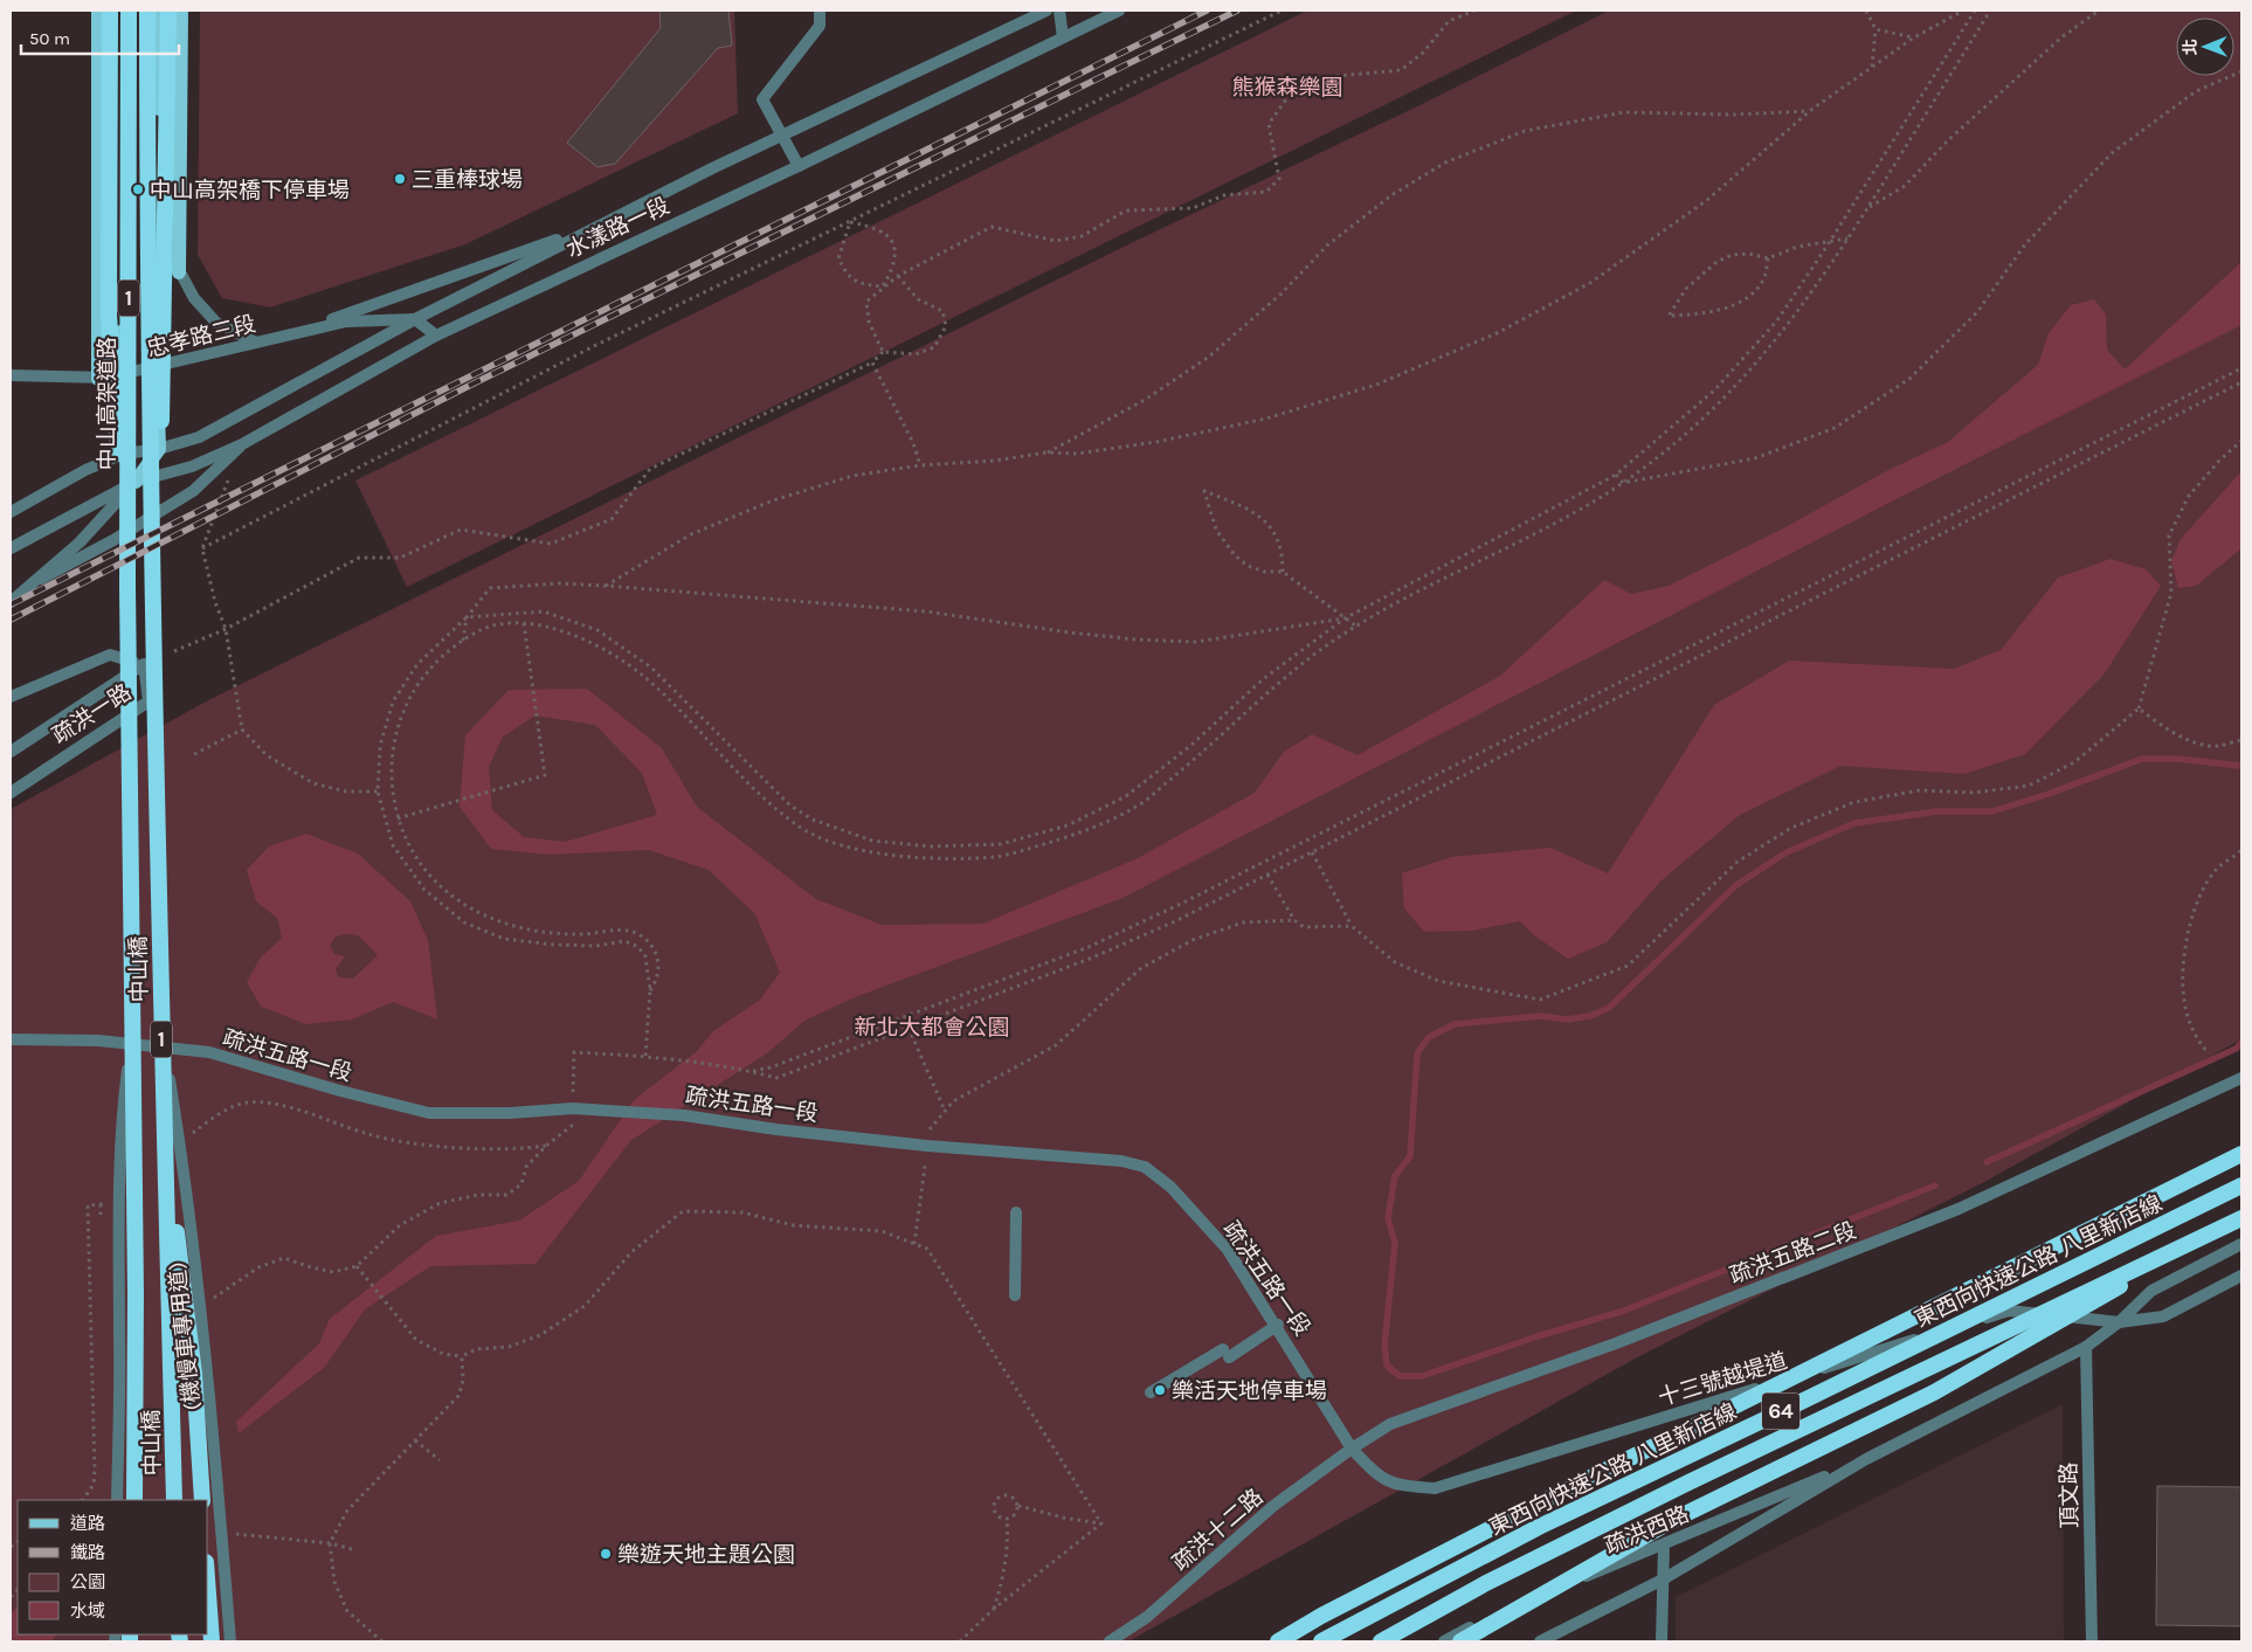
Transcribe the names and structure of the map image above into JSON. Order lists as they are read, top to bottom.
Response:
{
  "streets": {
    "highway": [
      "1",
      "中山高架道路",
      "中山橋",
      "東西向快速公路 八里新店線",
      "64"
    ],
    "street": [
      "水漾路一段",
      "忠孝路三段",
      "疏洪一路",
      "疏洪五路一段",
      "疏洪五路二段",
      "(機慢車專用道)",
      "十三號越堤道",
      "頂文路",
      "疏洪十二路",
      "疏洪西路"
    ]
  },
  "crossings": [
    ["水漾路一段", "1"],
    ["1", "忠孝路三段"],
    ["1", "中山高架道路"],
    ["1", "中山橋"],
    ["中山高架道路", "中山橋"],
    ["中山橋", "(機慢車專用道)"],
    ["疏洪五路一段", "疏洪五路二段"],
    ["疏洪五路一段", "十三號越堤道"],
    ["疏洪五路一段", "疏洪十二路"],
    ["疏洪五路二段", "十三號越堤道"],
    ["疏洪五路二段", "疏洪十二路"],
    ["十三號越堤道", "疏洪十二路"],
    ["十三號越堤道", "疏洪西路"],
    ["頂文路", "疏洪西路"]
  ],
  "parks": ["熊猴森樂園", "新北大都會公園"],
  "places": [
    "三重棒球場",
    "中山高架橋下停車場",
    "樂活天地停車場",
    "樂遊天地主題公園"
  ],
  "legend": [
    "道路",
    "鐵路",
    "公園",
    "水域"
  ],
  "scale_bar": "50 m",
  "north": "left"
}
